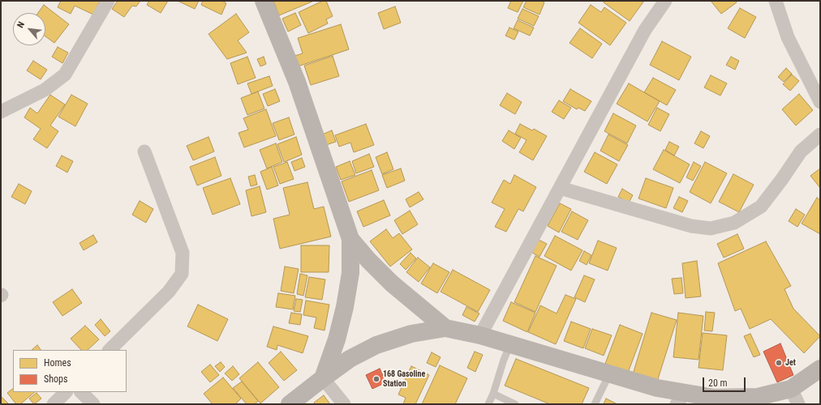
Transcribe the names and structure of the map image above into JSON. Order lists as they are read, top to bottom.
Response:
{
  "places": ["Jet", "168 Gasoline Station"],
  "legend": ["Homes", "Shops"],
  "scale_bar": "20 m",
  "north": "top left"
}
